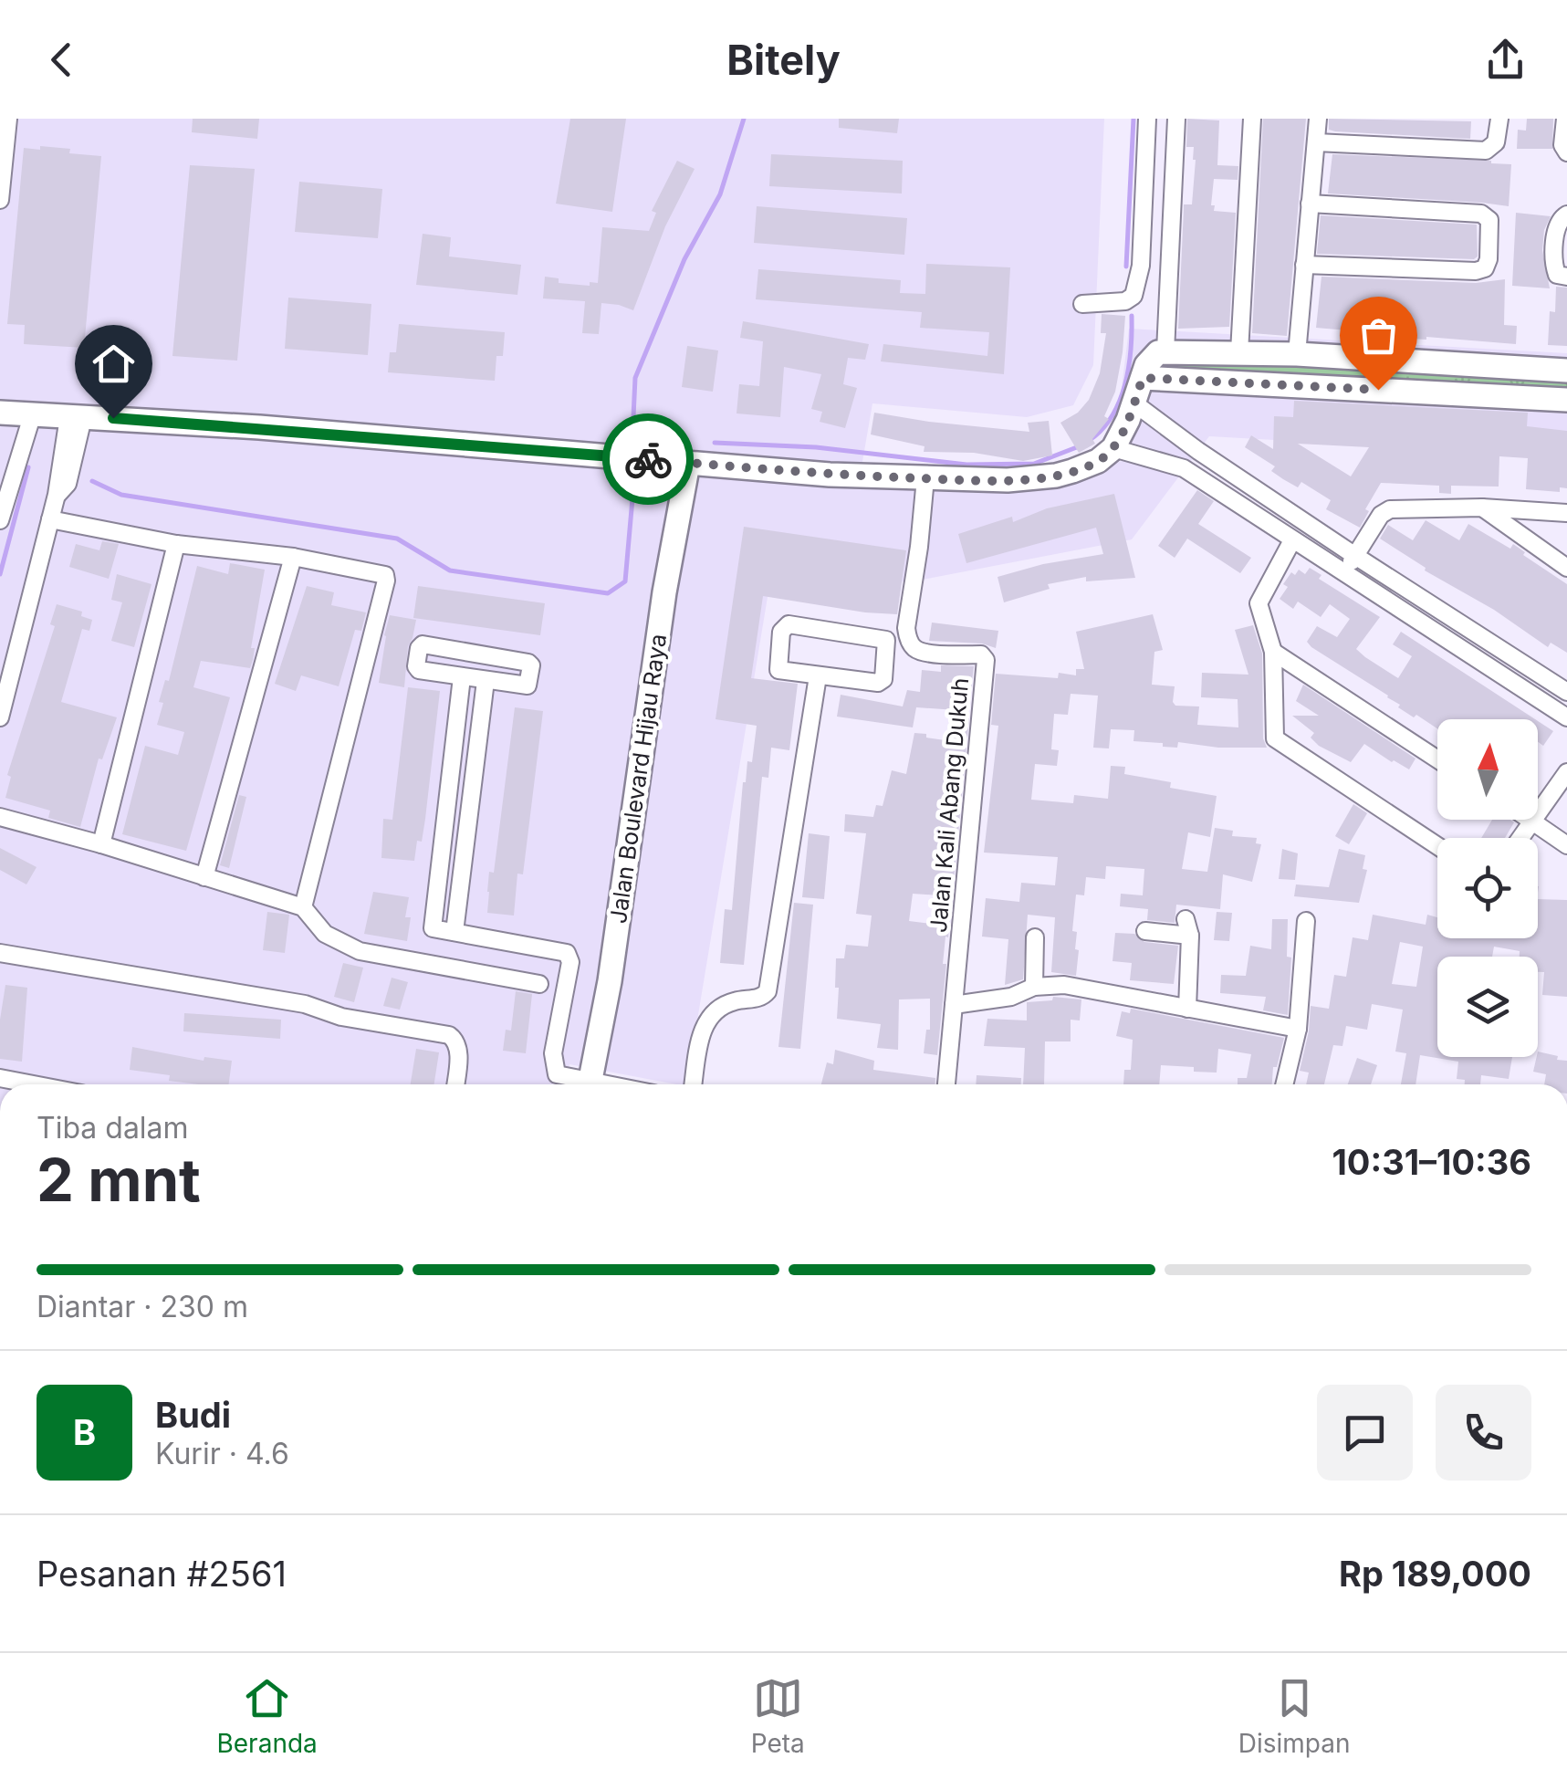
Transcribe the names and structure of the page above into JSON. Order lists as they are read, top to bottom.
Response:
{
  "streets": {
    "street": ["Jalan Boulevard Hijau Raya", "Jalan Kali Abang Dukuh"]
  },
  "north": "top",
  "page": {
    "header": "Bitely",
    "heading": ["2 mnt", "Tiba dalam", "10:31–10:36"],
    "panel": [
      "Budi",
      "Kurir · 4.6",
      "Pesanan #2561",
      "Rp 189,000"
    ],
    "bar": "Diantar · 230 m",
    "round": "B",
    "tabs": ["Beranda", "Peta", "Disimpan"]
  }
}
